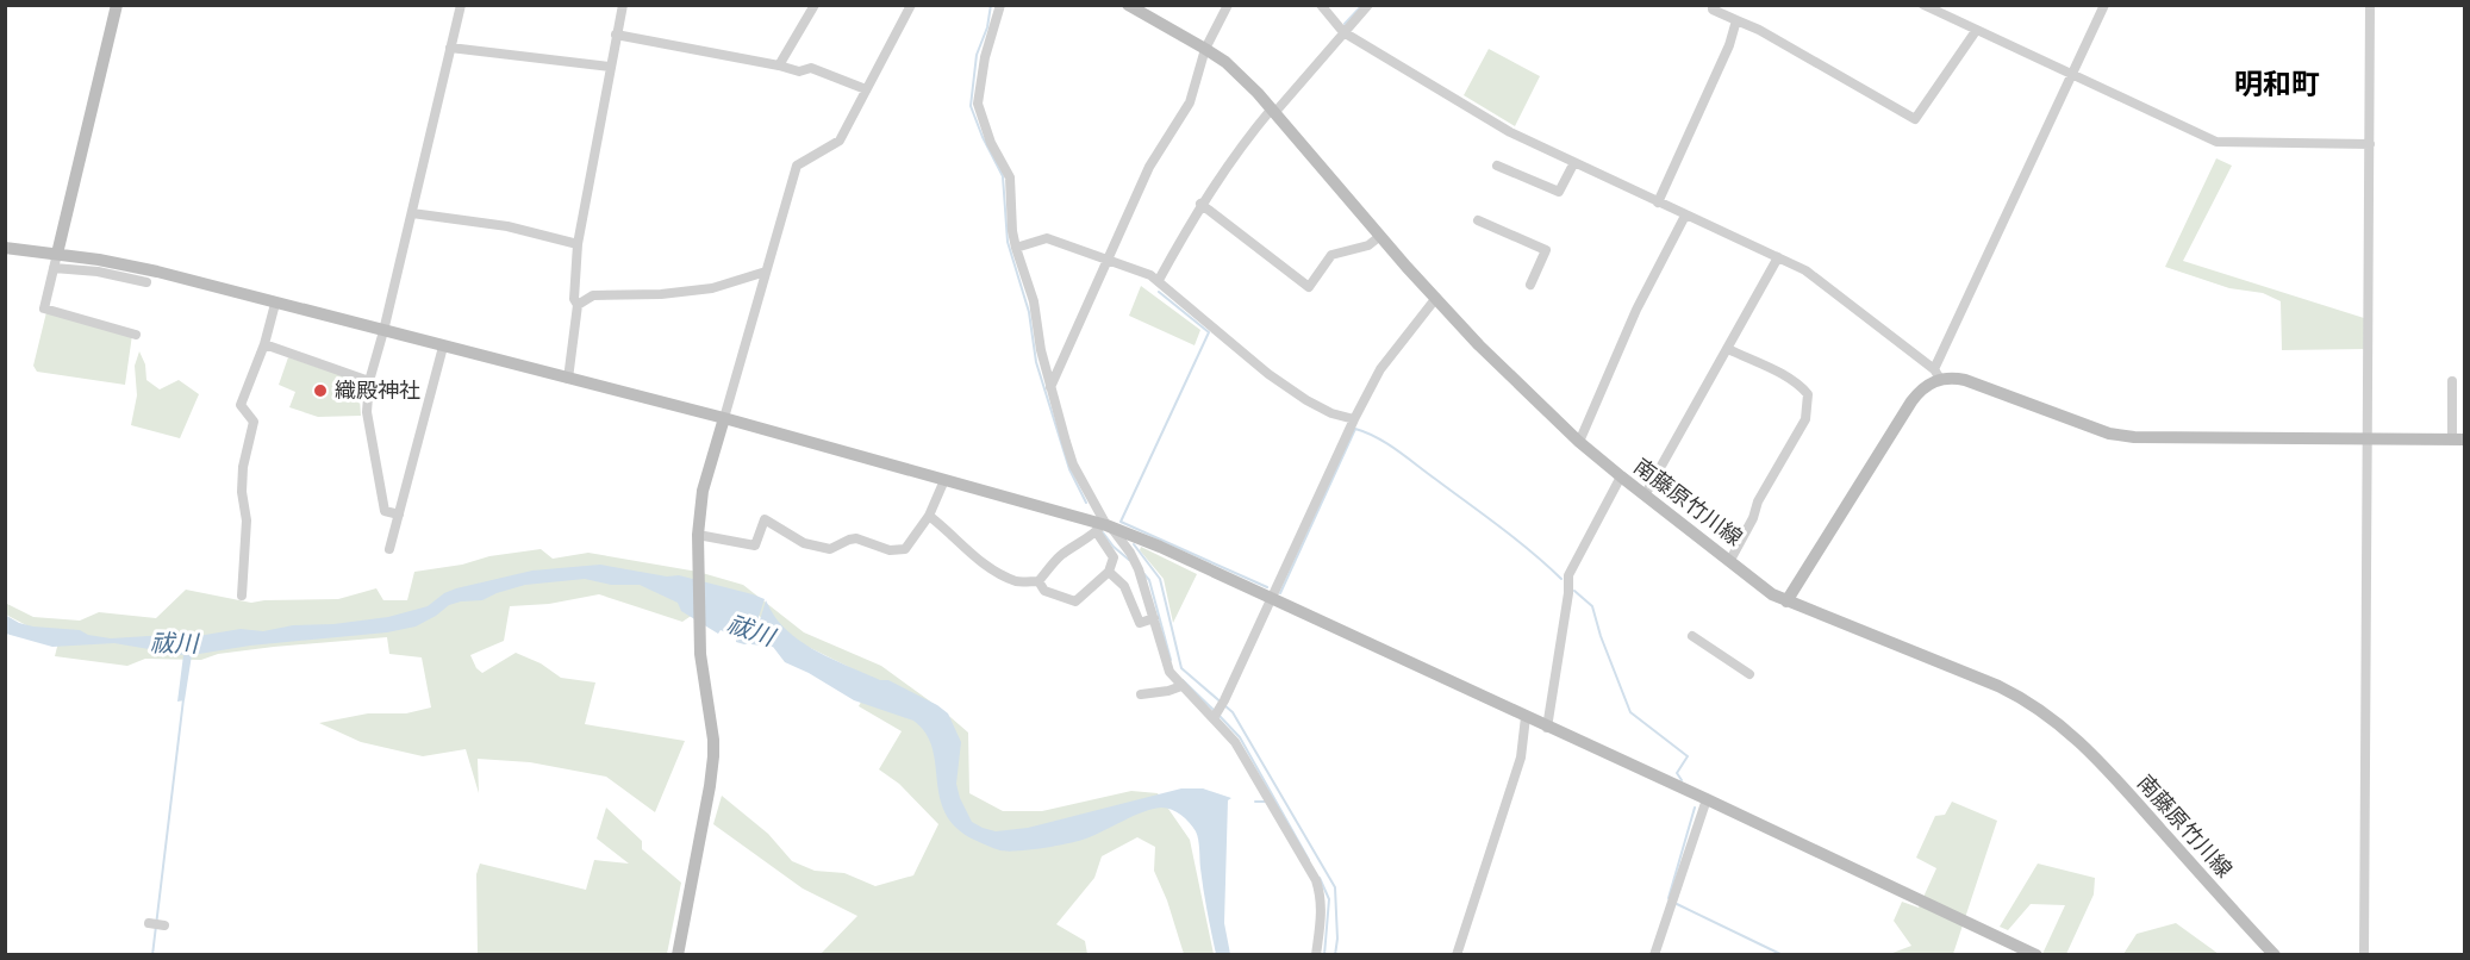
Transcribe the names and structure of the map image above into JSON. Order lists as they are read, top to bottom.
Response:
{
  "streets": {
    "street": ["南藤原竹川線"]
  },
  "districts": ["明和町"],
  "water": ["祓川"],
  "places": ["織殿神社"]
}
